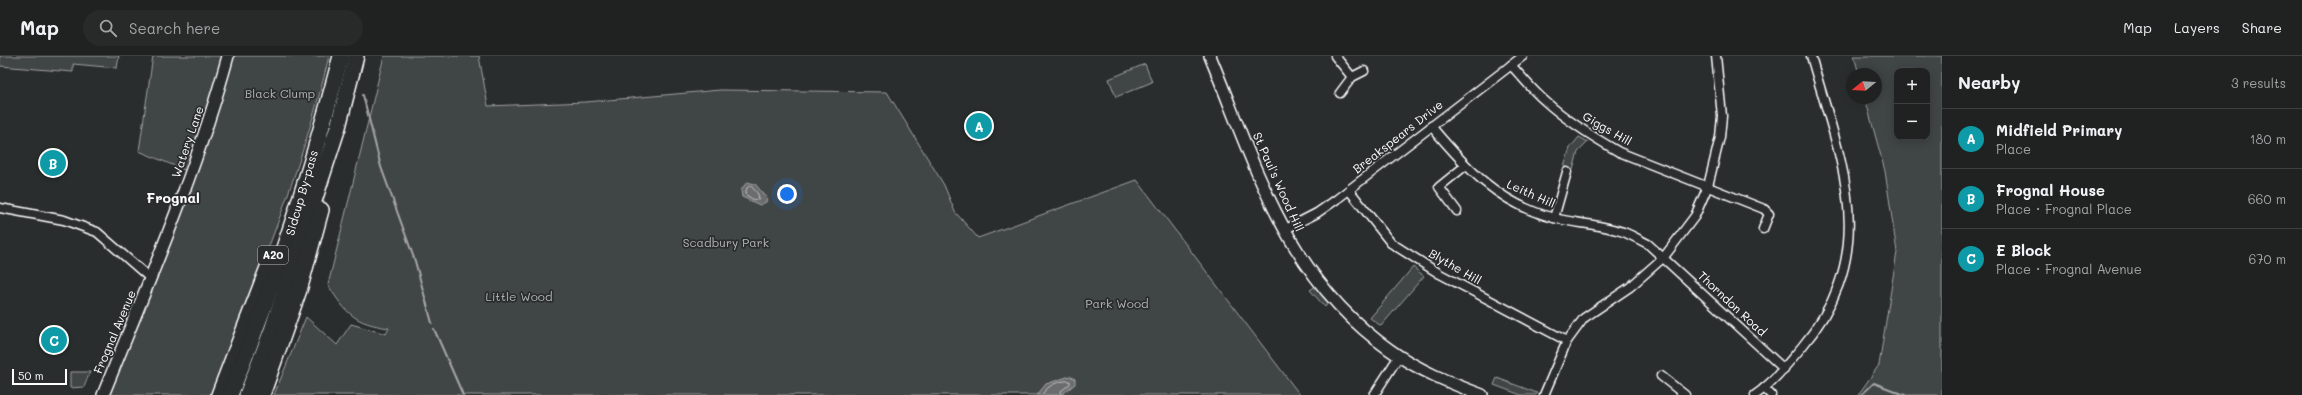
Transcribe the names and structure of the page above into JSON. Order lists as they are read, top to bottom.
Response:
{
  "streets": {
    "highway": ["Sidcup By-pass", "A20"],
    "street": [
      "Giggs Hill",
      "Breakspears Drive",
      "Watery Lane",
      "St Paul's Wood Hill",
      "Leith Hill",
      "Blythe Hill",
      "Thorndon Road",
      "Frognal Avenue"
    ]
  },
  "crossings": [
    ["Giggs Hill", "Breakspears Drive"],
    ["Breakspears Drive", "St Paul's Wood Hill"],
    ["Breakspears Drive", "Leith Hill"],
    ["Breakspears Drive", "Blythe Hill"],
    ["Watery Lane", "Frognal Avenue"],
    ["Sidcup By-pass", "A20"],
    ["Leith Hill", "Thorndon Road"]
  ],
  "districts": ["Frognal"],
  "parks": [
    "Black Clump",
    "Scadbury Park",
    "Little Wood",
    "Park Wood"
  ],
  "scale_bar": "50 m",
  "north": "left",
  "page": {
    "header": "Map",
    "search": "Search here",
    "nav": ["Map", "Layers", "Share"],
    "heading": ["Nearby", "3 results"],
    "map_buttons": ["+", "−"],
    "list": [
      {
        "mark": "A",
        "name": "Midfield Primary",
        "note": "Place",
        "value": "180 m"
      },
      {
        "mark": "B",
        "name": "Frognal House",
        "note": "Place · Frognal Place",
        "value": "660 m"
      },
      {
        "mark": "C",
        "name": "E Block",
        "note": "Place · Frognal Avenue",
        "value": "670 m"
      }
    ],
    "pins": ["A", "B", "C"],
    "scale": "50 m"
  }
}
